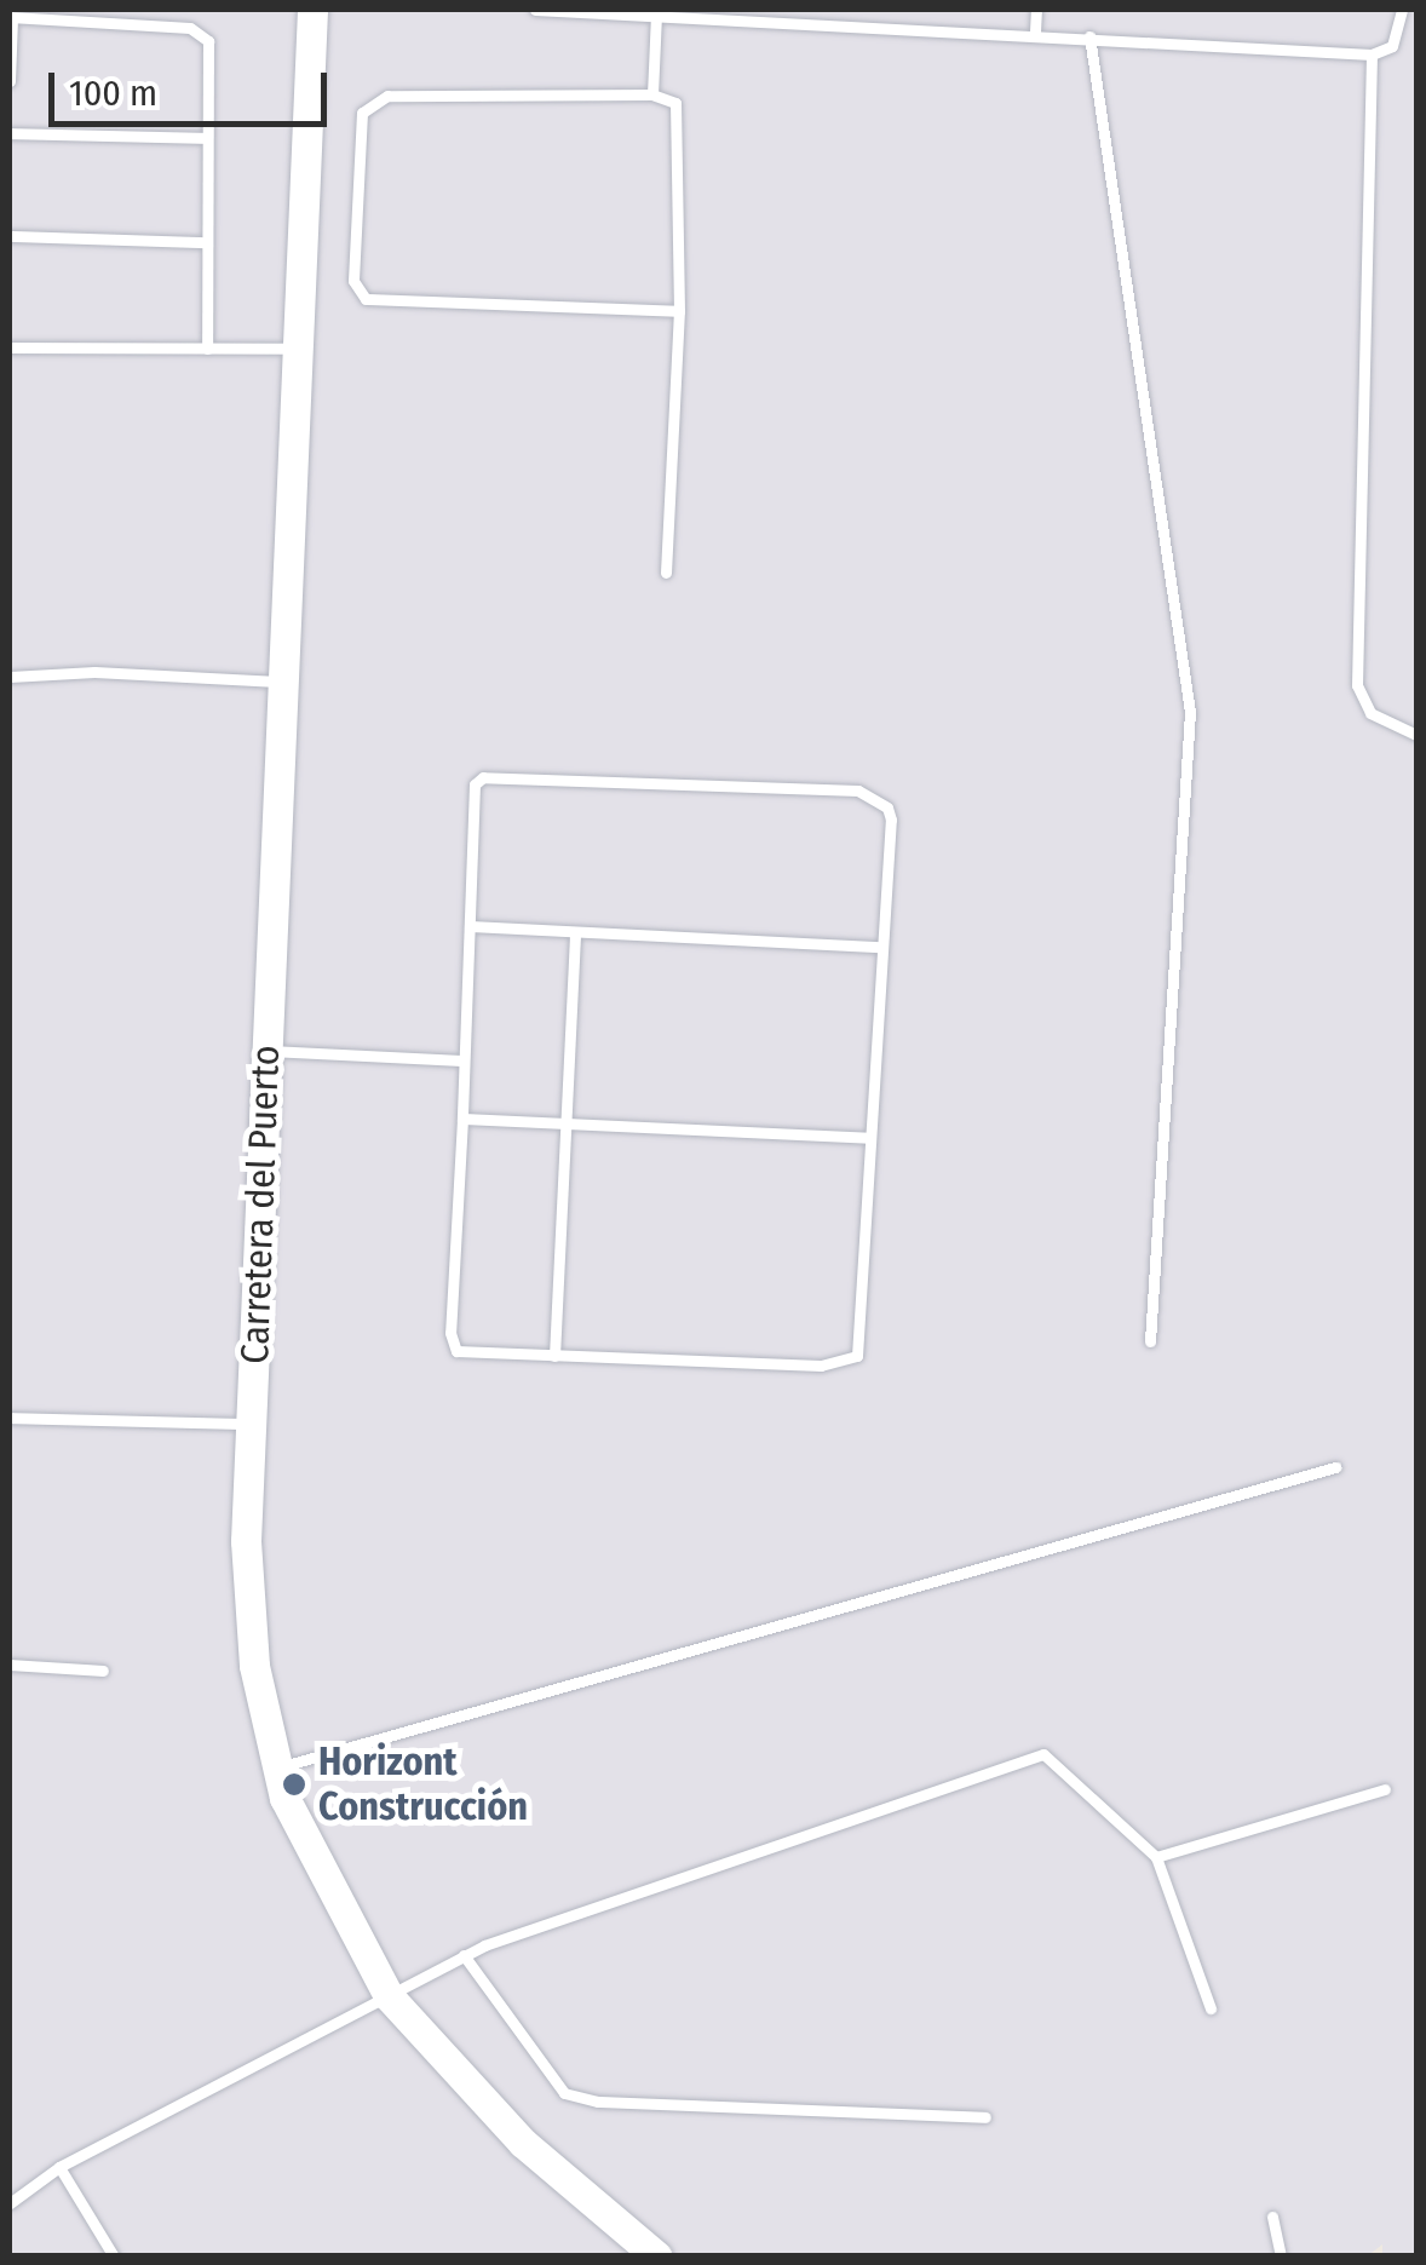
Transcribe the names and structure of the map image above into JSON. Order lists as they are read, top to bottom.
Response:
{
  "streets": {
    "main road": ["Carretera del Puerto"]
  },
  "places": ["Horizont Construcción"],
  "scale_bar": "100 m"
}
